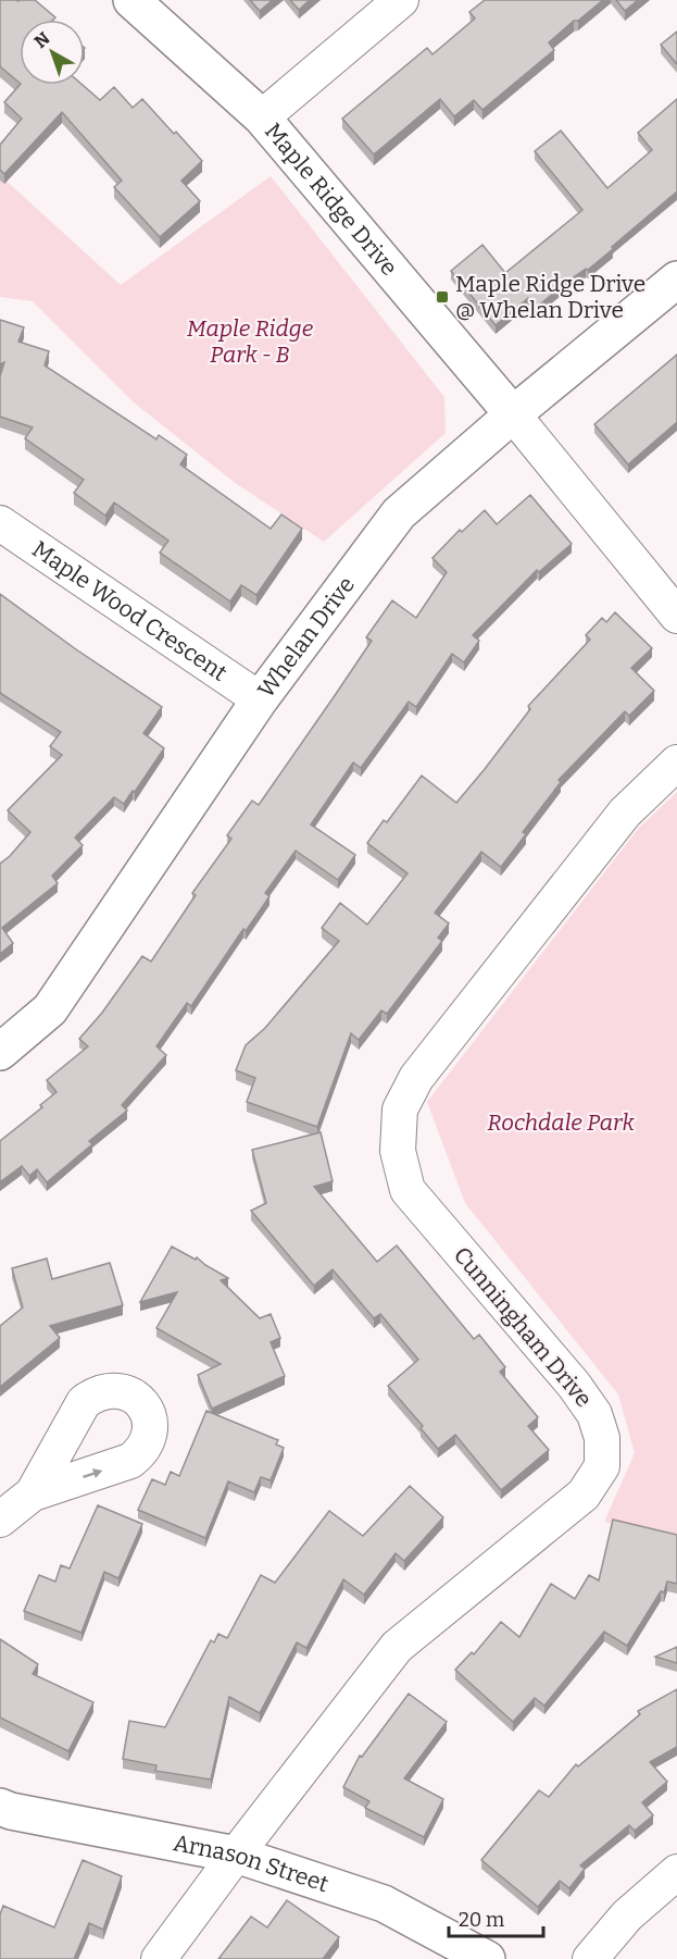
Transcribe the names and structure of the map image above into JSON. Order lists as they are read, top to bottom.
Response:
{
  "streets": {
    "street": [
      "Maple Ridge Drive",
      "Maple Wood Crescent",
      "Whelan Drive",
      "Cunningham Drive",
      "Arnason Street"
    ]
  },
  "crossings": [
    ["Maple Ridge Drive", "Whelan Drive"],
    ["Maple Wood Crescent", "Whelan Drive"],
    ["Cunningham Drive", "Arnason Street"]
  ],
  "parks": ["Maple Ridge Park - B", "Rochdale Park"],
  "places": {
    "transit": ["Maple Ridge Drive @ Whelan Drive"]
  },
  "scale_bar": "20 m",
  "north": "top left"
}
